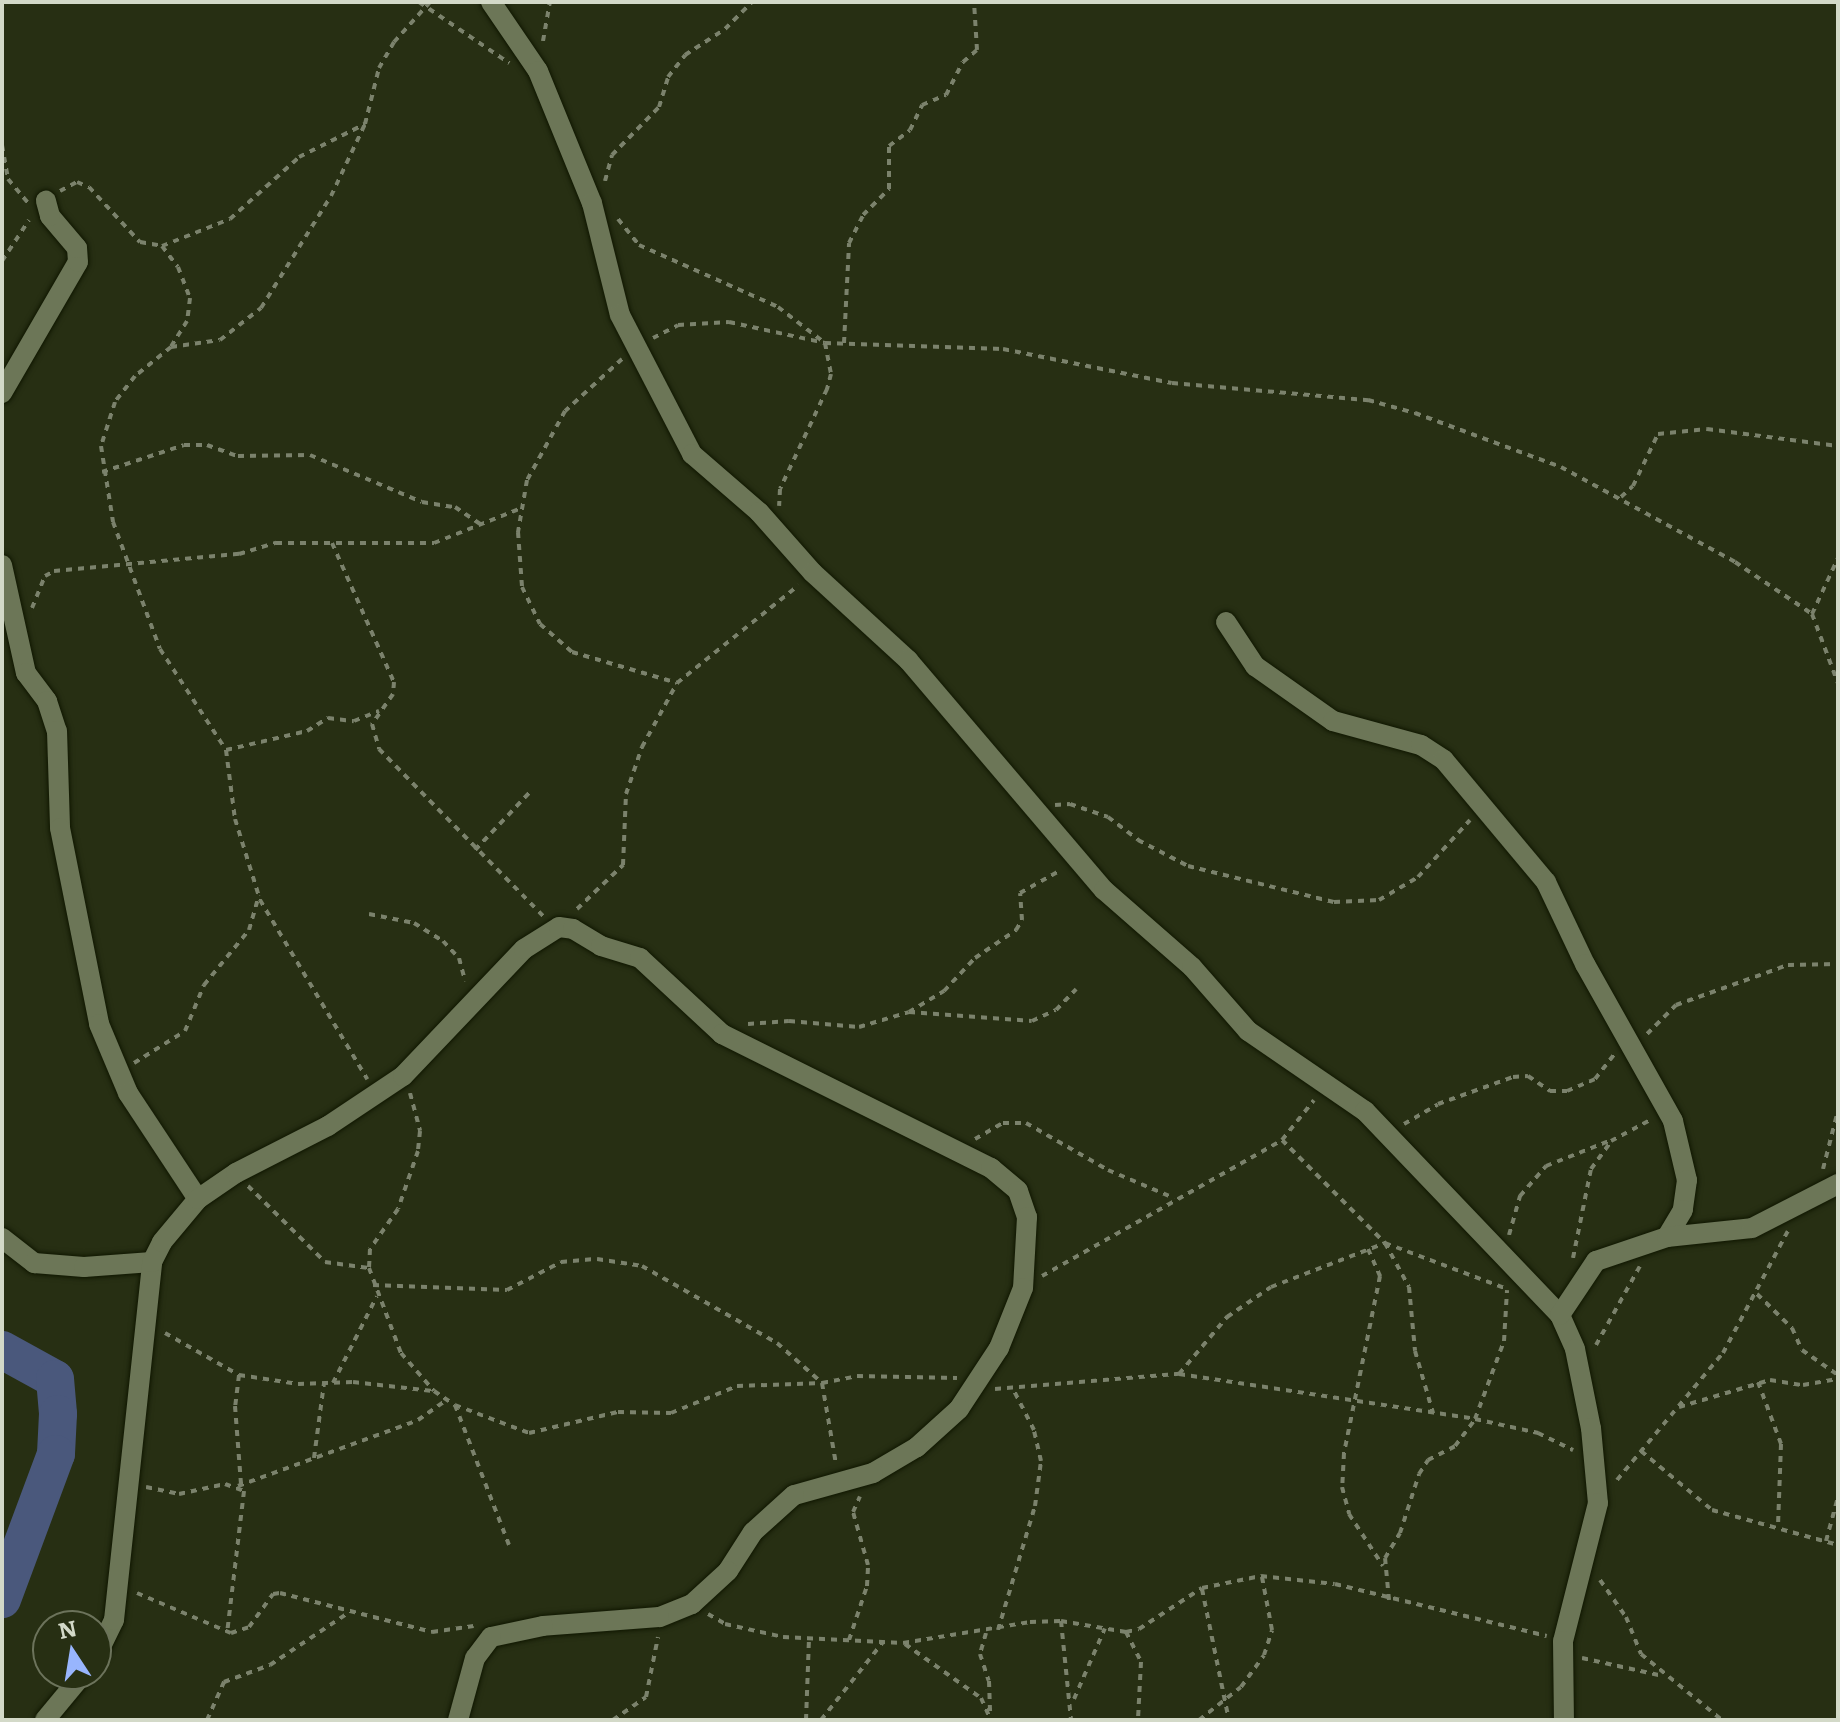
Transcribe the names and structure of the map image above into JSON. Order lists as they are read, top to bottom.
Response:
{
  "north": "top"
}
